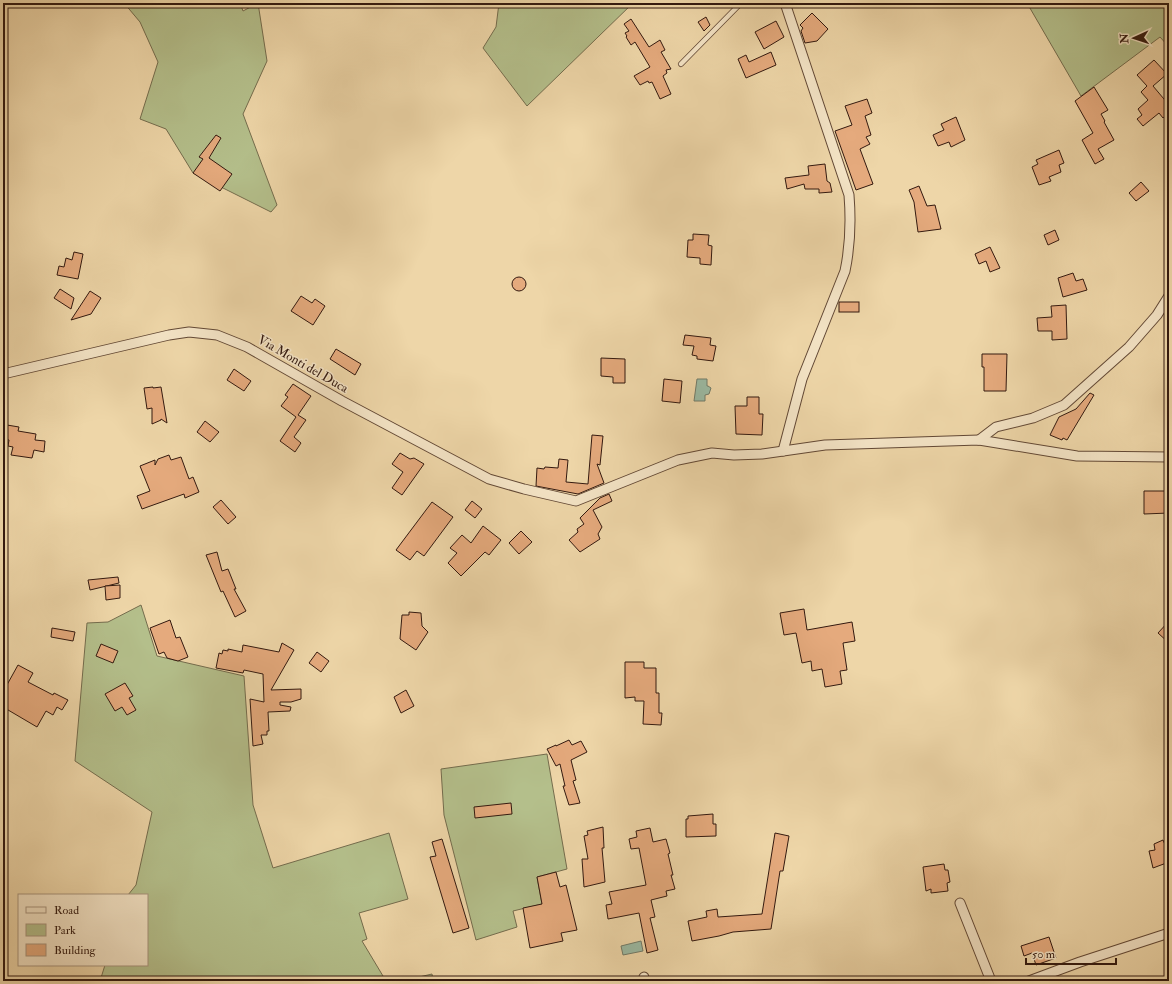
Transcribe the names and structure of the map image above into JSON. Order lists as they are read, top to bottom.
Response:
{
  "streets": {
    "street": ["Via Monti del Duca"]
  },
  "legend": ["Road", "Park", "Building"],
  "scale_bar": "50 m",
  "north": "left"
}
